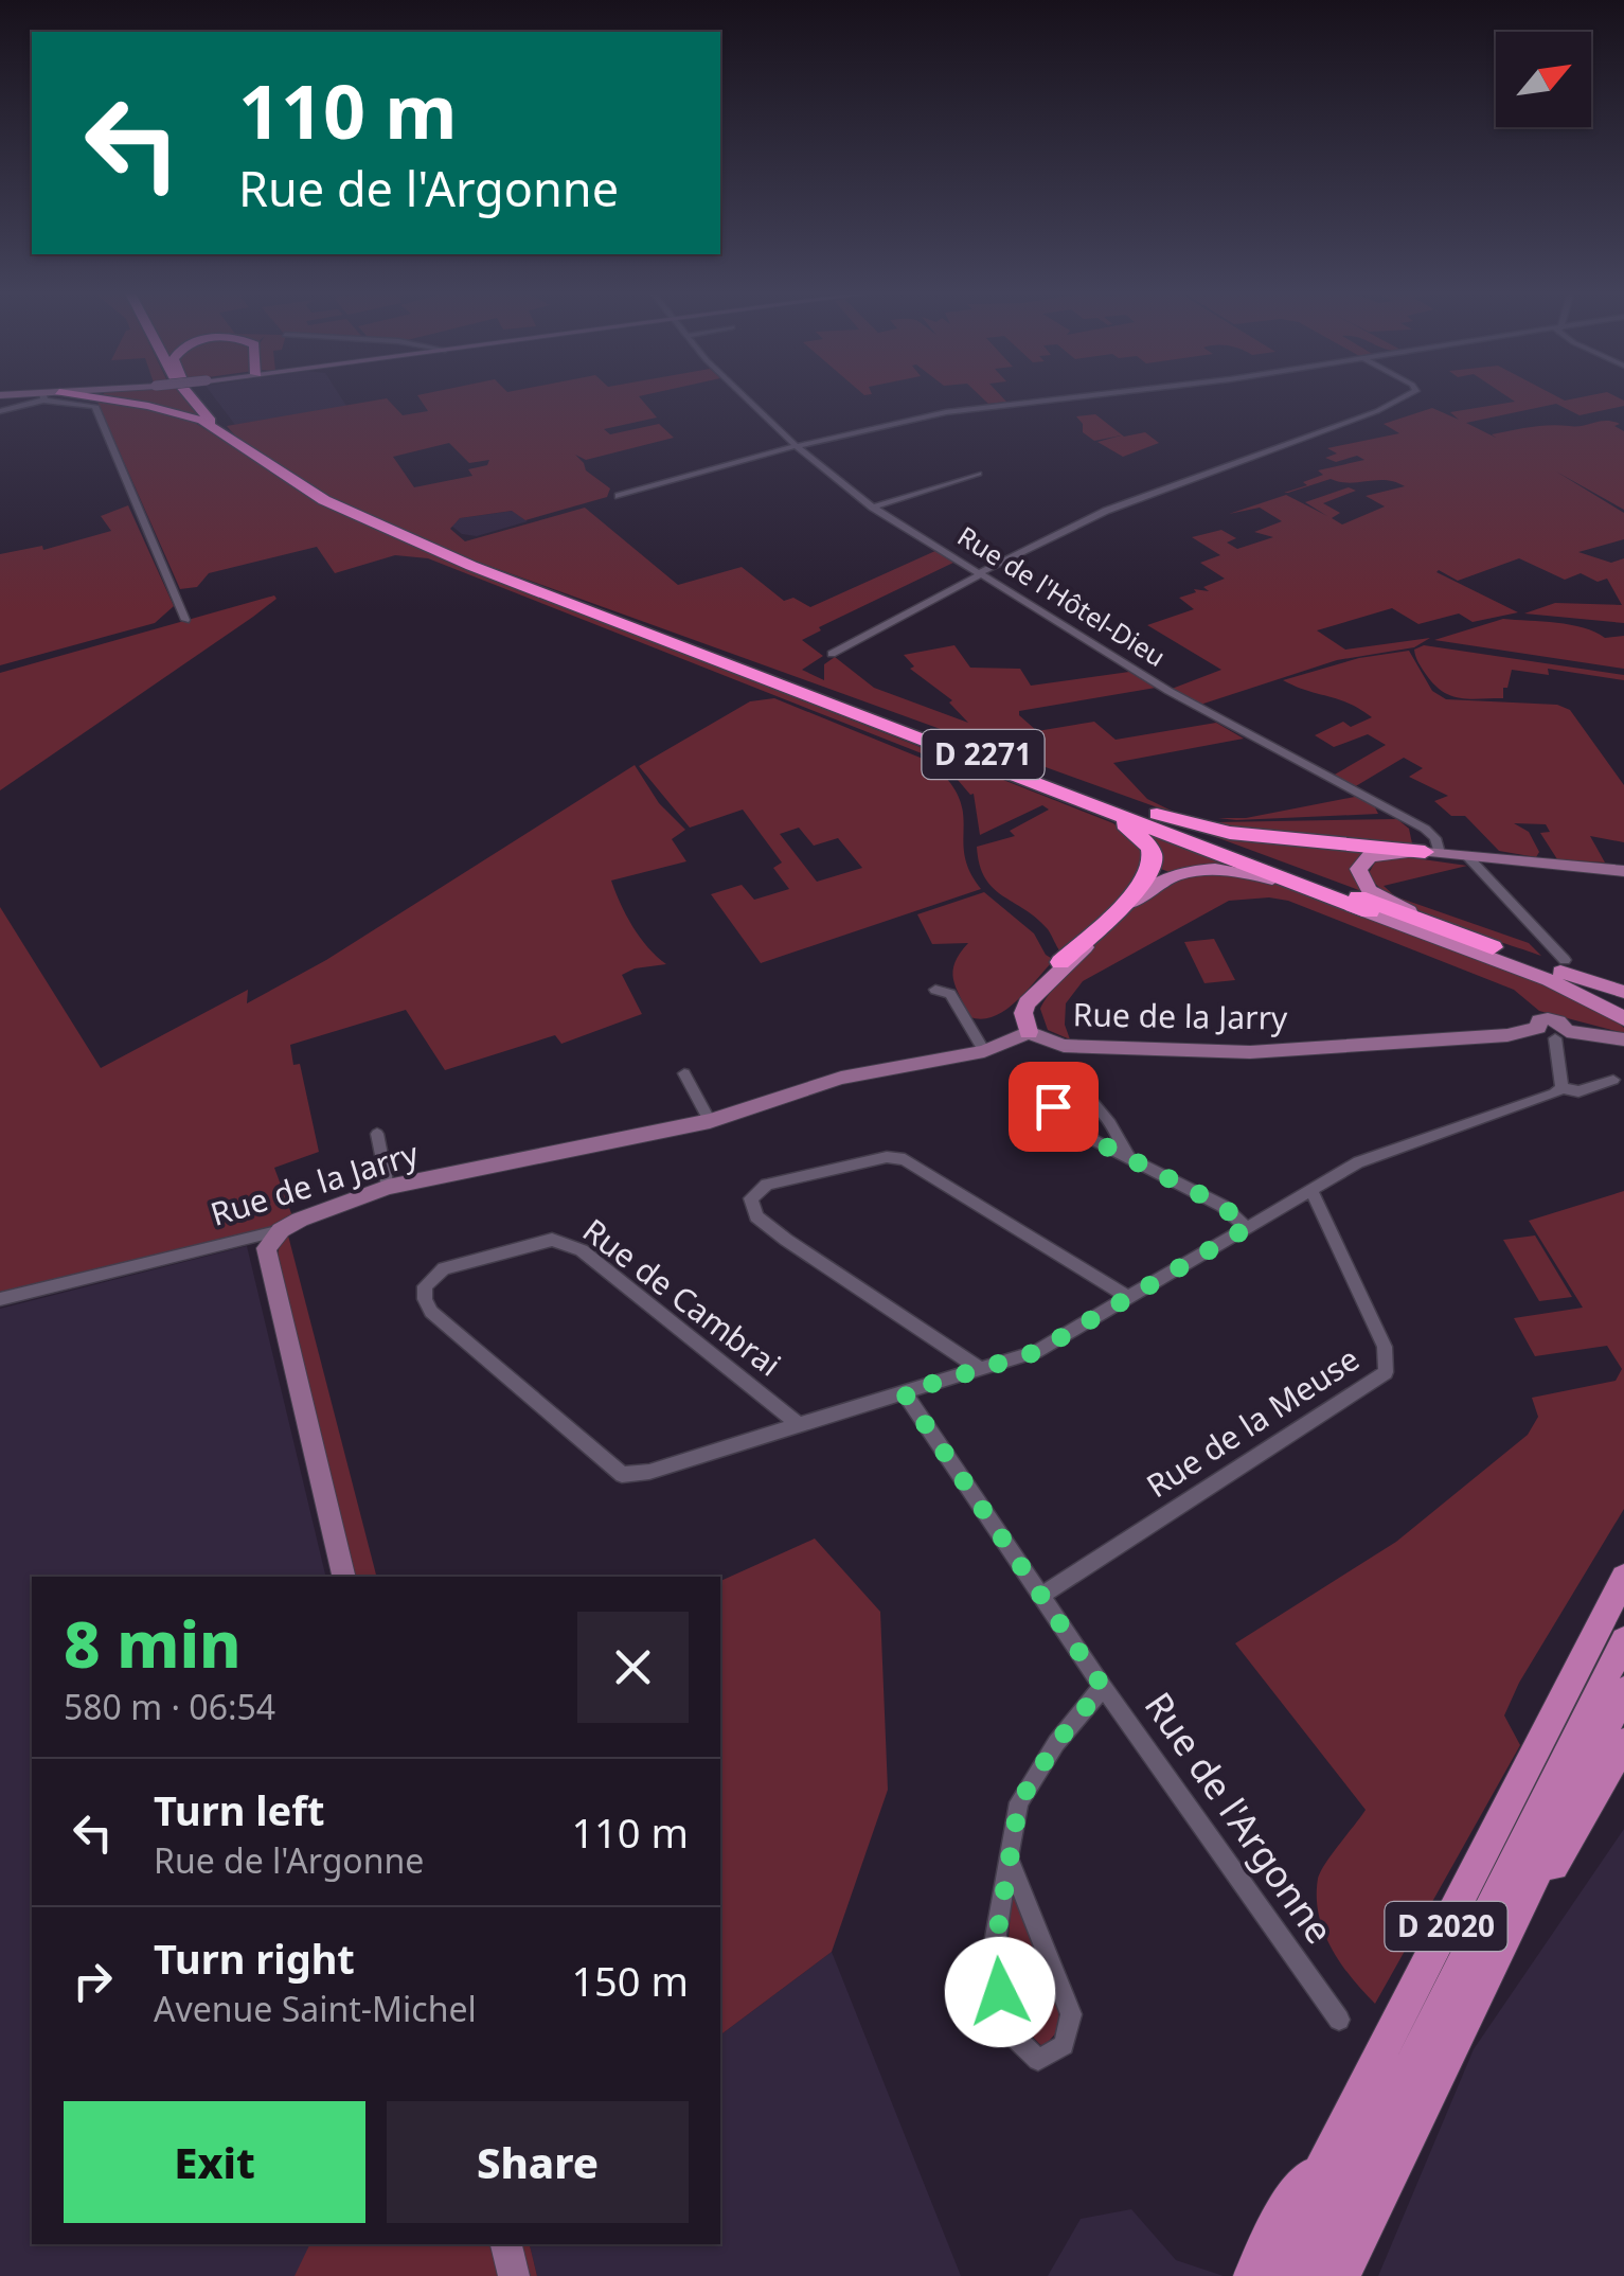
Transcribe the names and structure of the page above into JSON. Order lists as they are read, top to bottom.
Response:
{
  "streets": {
    "highway": ["D 2271"],
    "main road": ["D 2020"],
    "street": [
      "Rue de l'Hôtel-Dieu",
      "Rue de la Jarry",
      "Rue de Cambrai",
      "Rue de la Meuse",
      "Rue de l'Argonne"
    ]
  },
  "crossings": [
    ["Rue de la Meuse", "Rue de l'Argonne"]
  ],
  "north": "top right",
  "page": {
    "turn": ["110 m", "Rue de l'Argonne"],
    "heading": ["8 min", "580 m · 06:54"],
    "list": [
      {
        "name": "Turn left",
        "note": "Rue de l'Argonne",
        "value": "110 m"
      },
      {
        "name": "Turn right",
        "note": "Avenue Saint-Michel",
        "value": "150 m"
      }
    ],
    "buttons": ["Exit", "Share"]
  }
}
